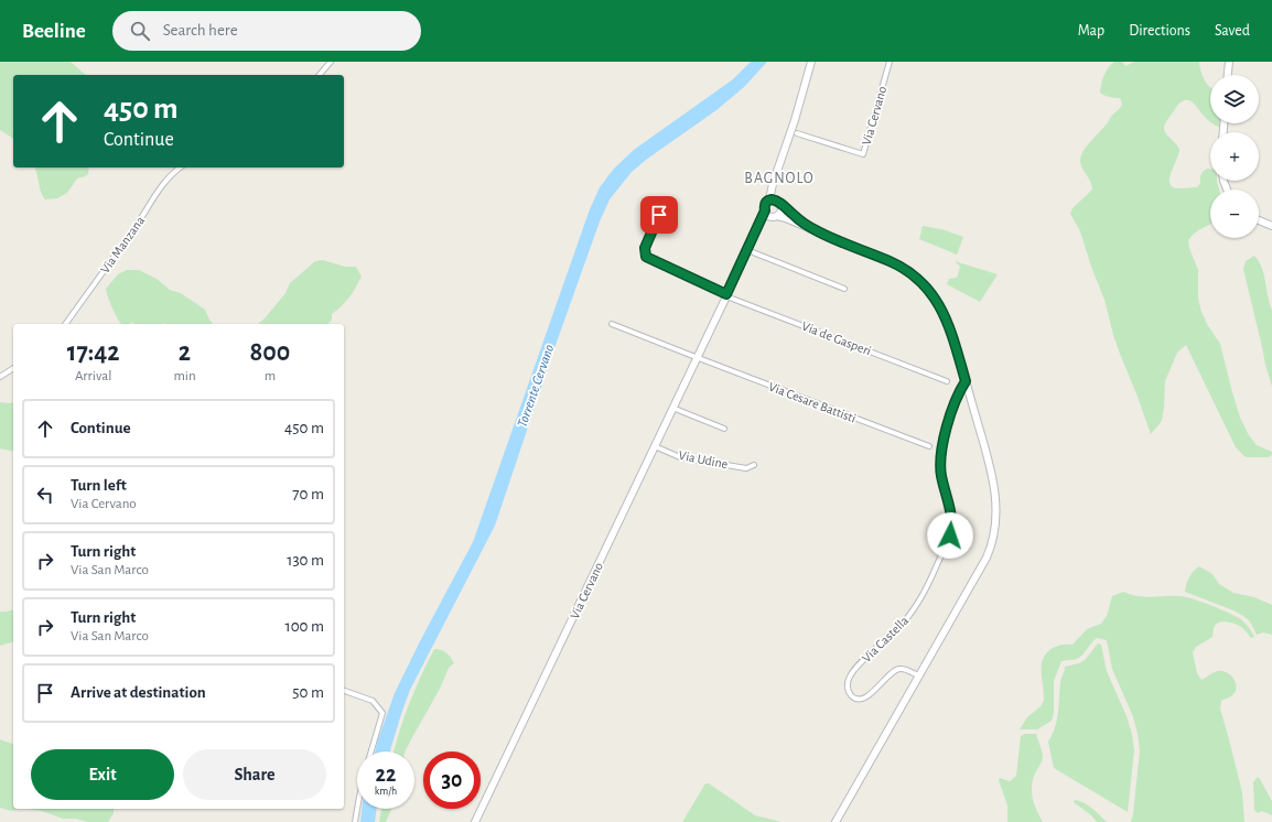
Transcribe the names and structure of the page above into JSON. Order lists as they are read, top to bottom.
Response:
{
  "streets": {
    "main road": ["Via Cervano"],
    "street": [
      "Via Manzana",
      "Via de Gasperi",
      "Via Cesare Battisti",
      "Via Udine",
      "Via Castella"
    ]
  },
  "crossings": [
    ["Via Cervano", "Via de Gasperi"],
    ["Via Cervano", "Via Cesare Battisti"],
    ["Via Cervano", "Via Udine"]
  ],
  "districts": ["BAGNOLO"],
  "water": ["Torrente Cervano"],
  "page": {
    "header": "Beeline",
    "search": "Search here",
    "nav": ["Map", "Directions", "Saved"],
    "map_buttons": ["+", "−"],
    "turn": ["450 m", "Continue"],
    "eta": [
      "17:42",
      "Arrival",
      "2",
      "min",
      "800",
      "m"
    ],
    "list": [
      {
        "name": "Continue",
        "value": "450 m"
      },
      {
        "name": "Turn left",
        "note": "Via Cervano",
        "value": "70 m"
      },
      {
        "name": "Turn right",
        "note": "Via San Marco",
        "value": "130 m"
      },
      {
        "name": "Turn right",
        "note": "Via San Marco",
        "value": "100 m"
      },
      {
        "name": "Arrive at destination",
        "value": "50 m"
      }
    ],
    "buttons": ["Exit", "Share"],
    "speed": "22 km/h",
    "limit": "30"
  }
}
